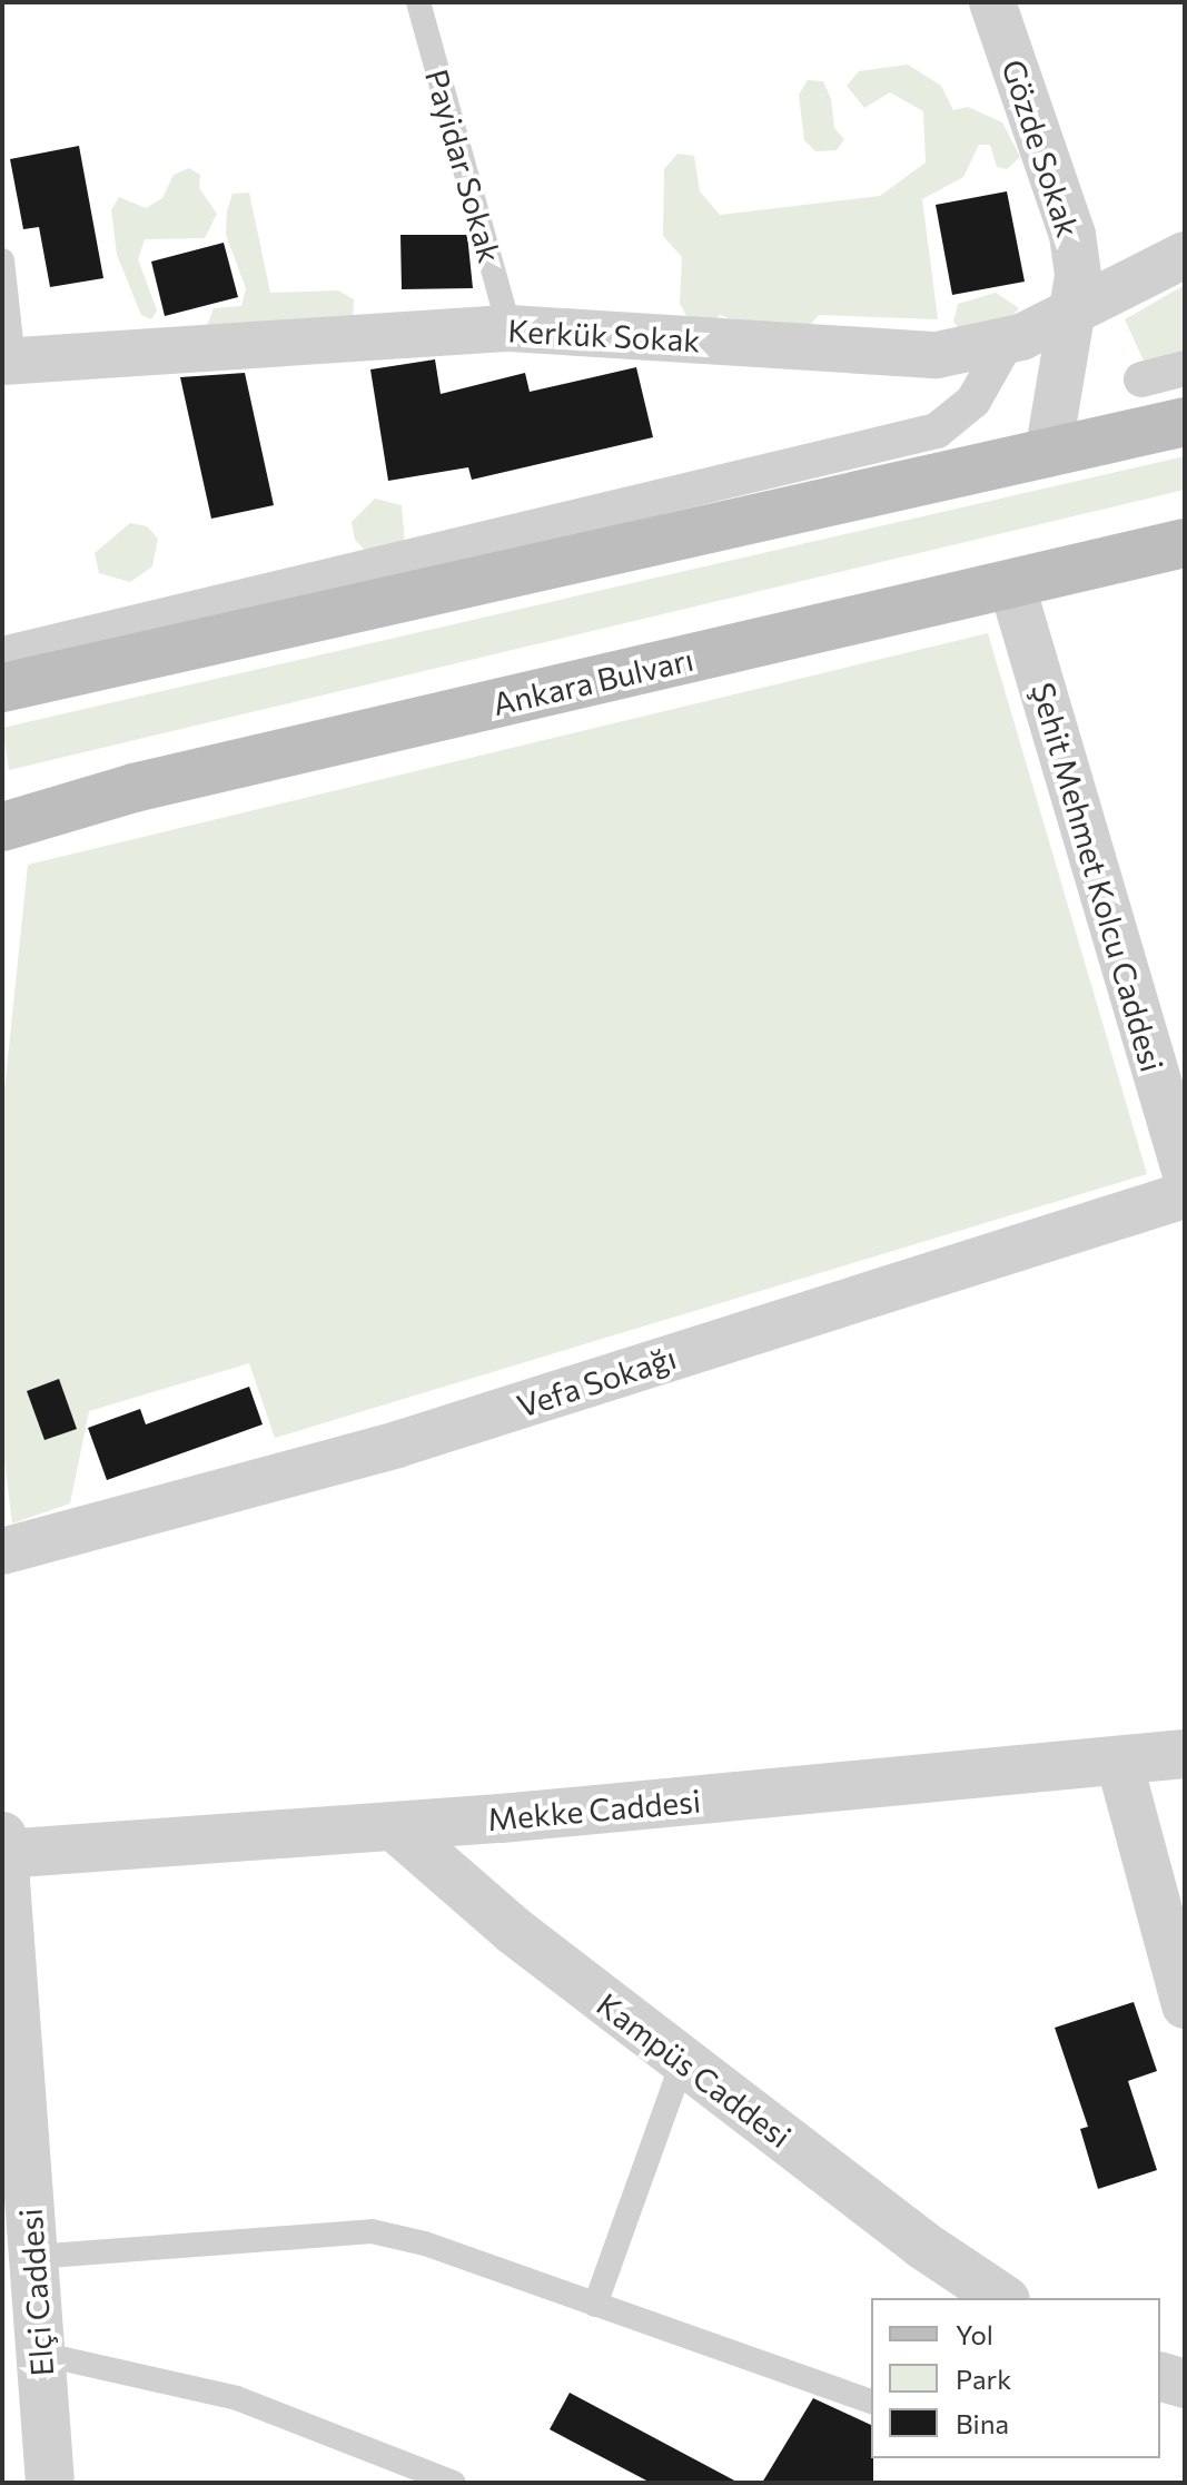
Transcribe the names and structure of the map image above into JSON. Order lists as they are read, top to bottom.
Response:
{
  "streets": {
    "main road": ["Ankara Bulvarı"],
    "street": [
      "Gözde Sokak",
      "Kerkük Sokak",
      "Şehit Mehmet Kolcu Caddesi",
      "Vefa Sokağı",
      "Mekke Caddesi",
      "Kampüs Caddesi",
      "Elçi Caddesi"
    ],
    "lane": ["Payidar Sokak"]
  },
  "crossings": [
    ["Gözde Sokak", "Kerkük Sokak"],
    ["Payidar Sokak", "Kerkük Sokak"],
    ["Ankara Bulvarı", "Şehit Mehmet Kolcu Caddesi"],
    ["Mekke Caddesi", "Kampüs Caddesi"],
    ["Mekke Caddesi", "Elçi Caddesi"]
  ],
  "legend": ["Yol", "Park", "Bina"]
}
